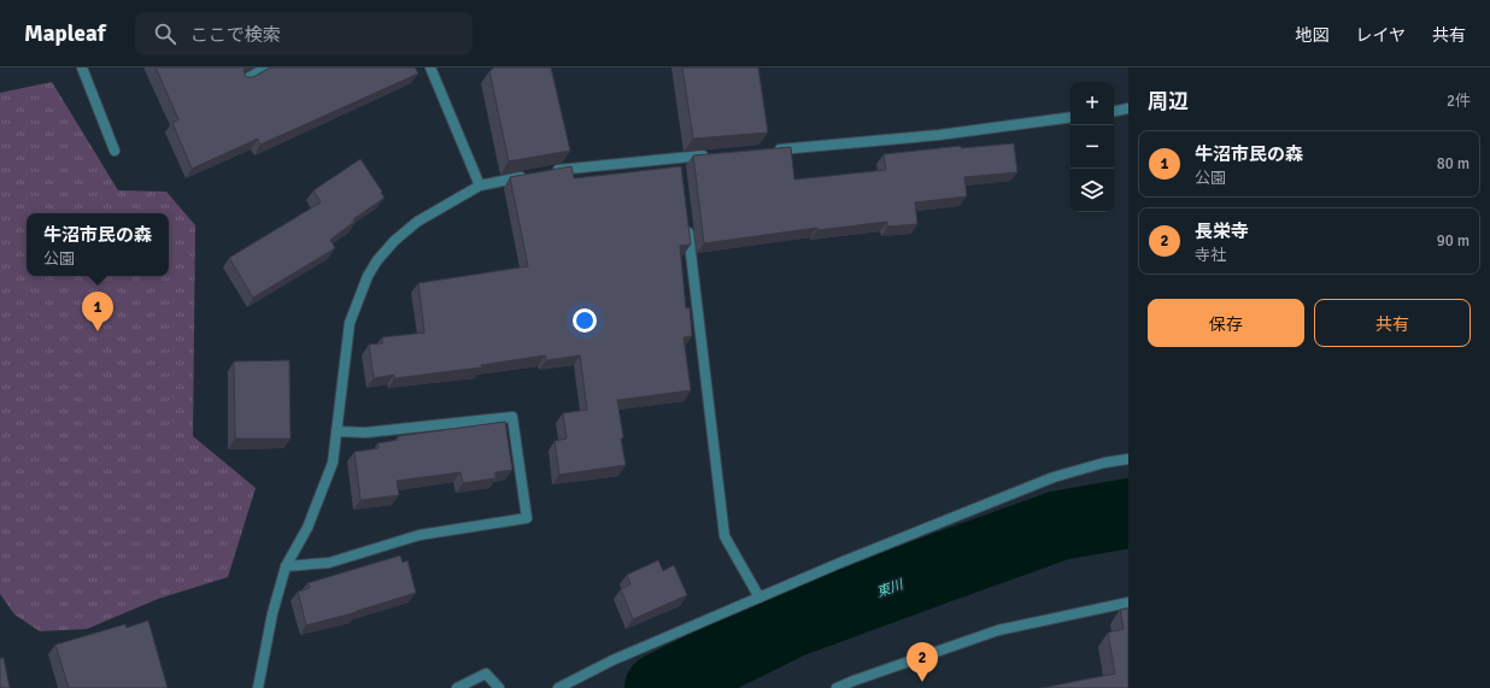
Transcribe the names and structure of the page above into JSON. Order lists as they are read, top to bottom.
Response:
{
  "water": ["東川"],
  "page": {
    "header": "Mapleaf",
    "search": "ここで検索",
    "nav": ["地図", "レイヤ", "共有"],
    "heading": ["周辺", "2件"],
    "map_buttons": ["+", "−"],
    "list": [
      {
        "mark": "1",
        "name": "牛沼市民の森",
        "note": "公園",
        "value": "80 m"
      },
      {
        "mark": "2",
        "name": "長栄寺",
        "note": "寺社",
        "value": "90 m"
      }
    ],
    "popup": ["牛沼市民の森", "公園"],
    "buttons": ["保存", "共有"],
    "pins": ["1", "2"]
  }
}
